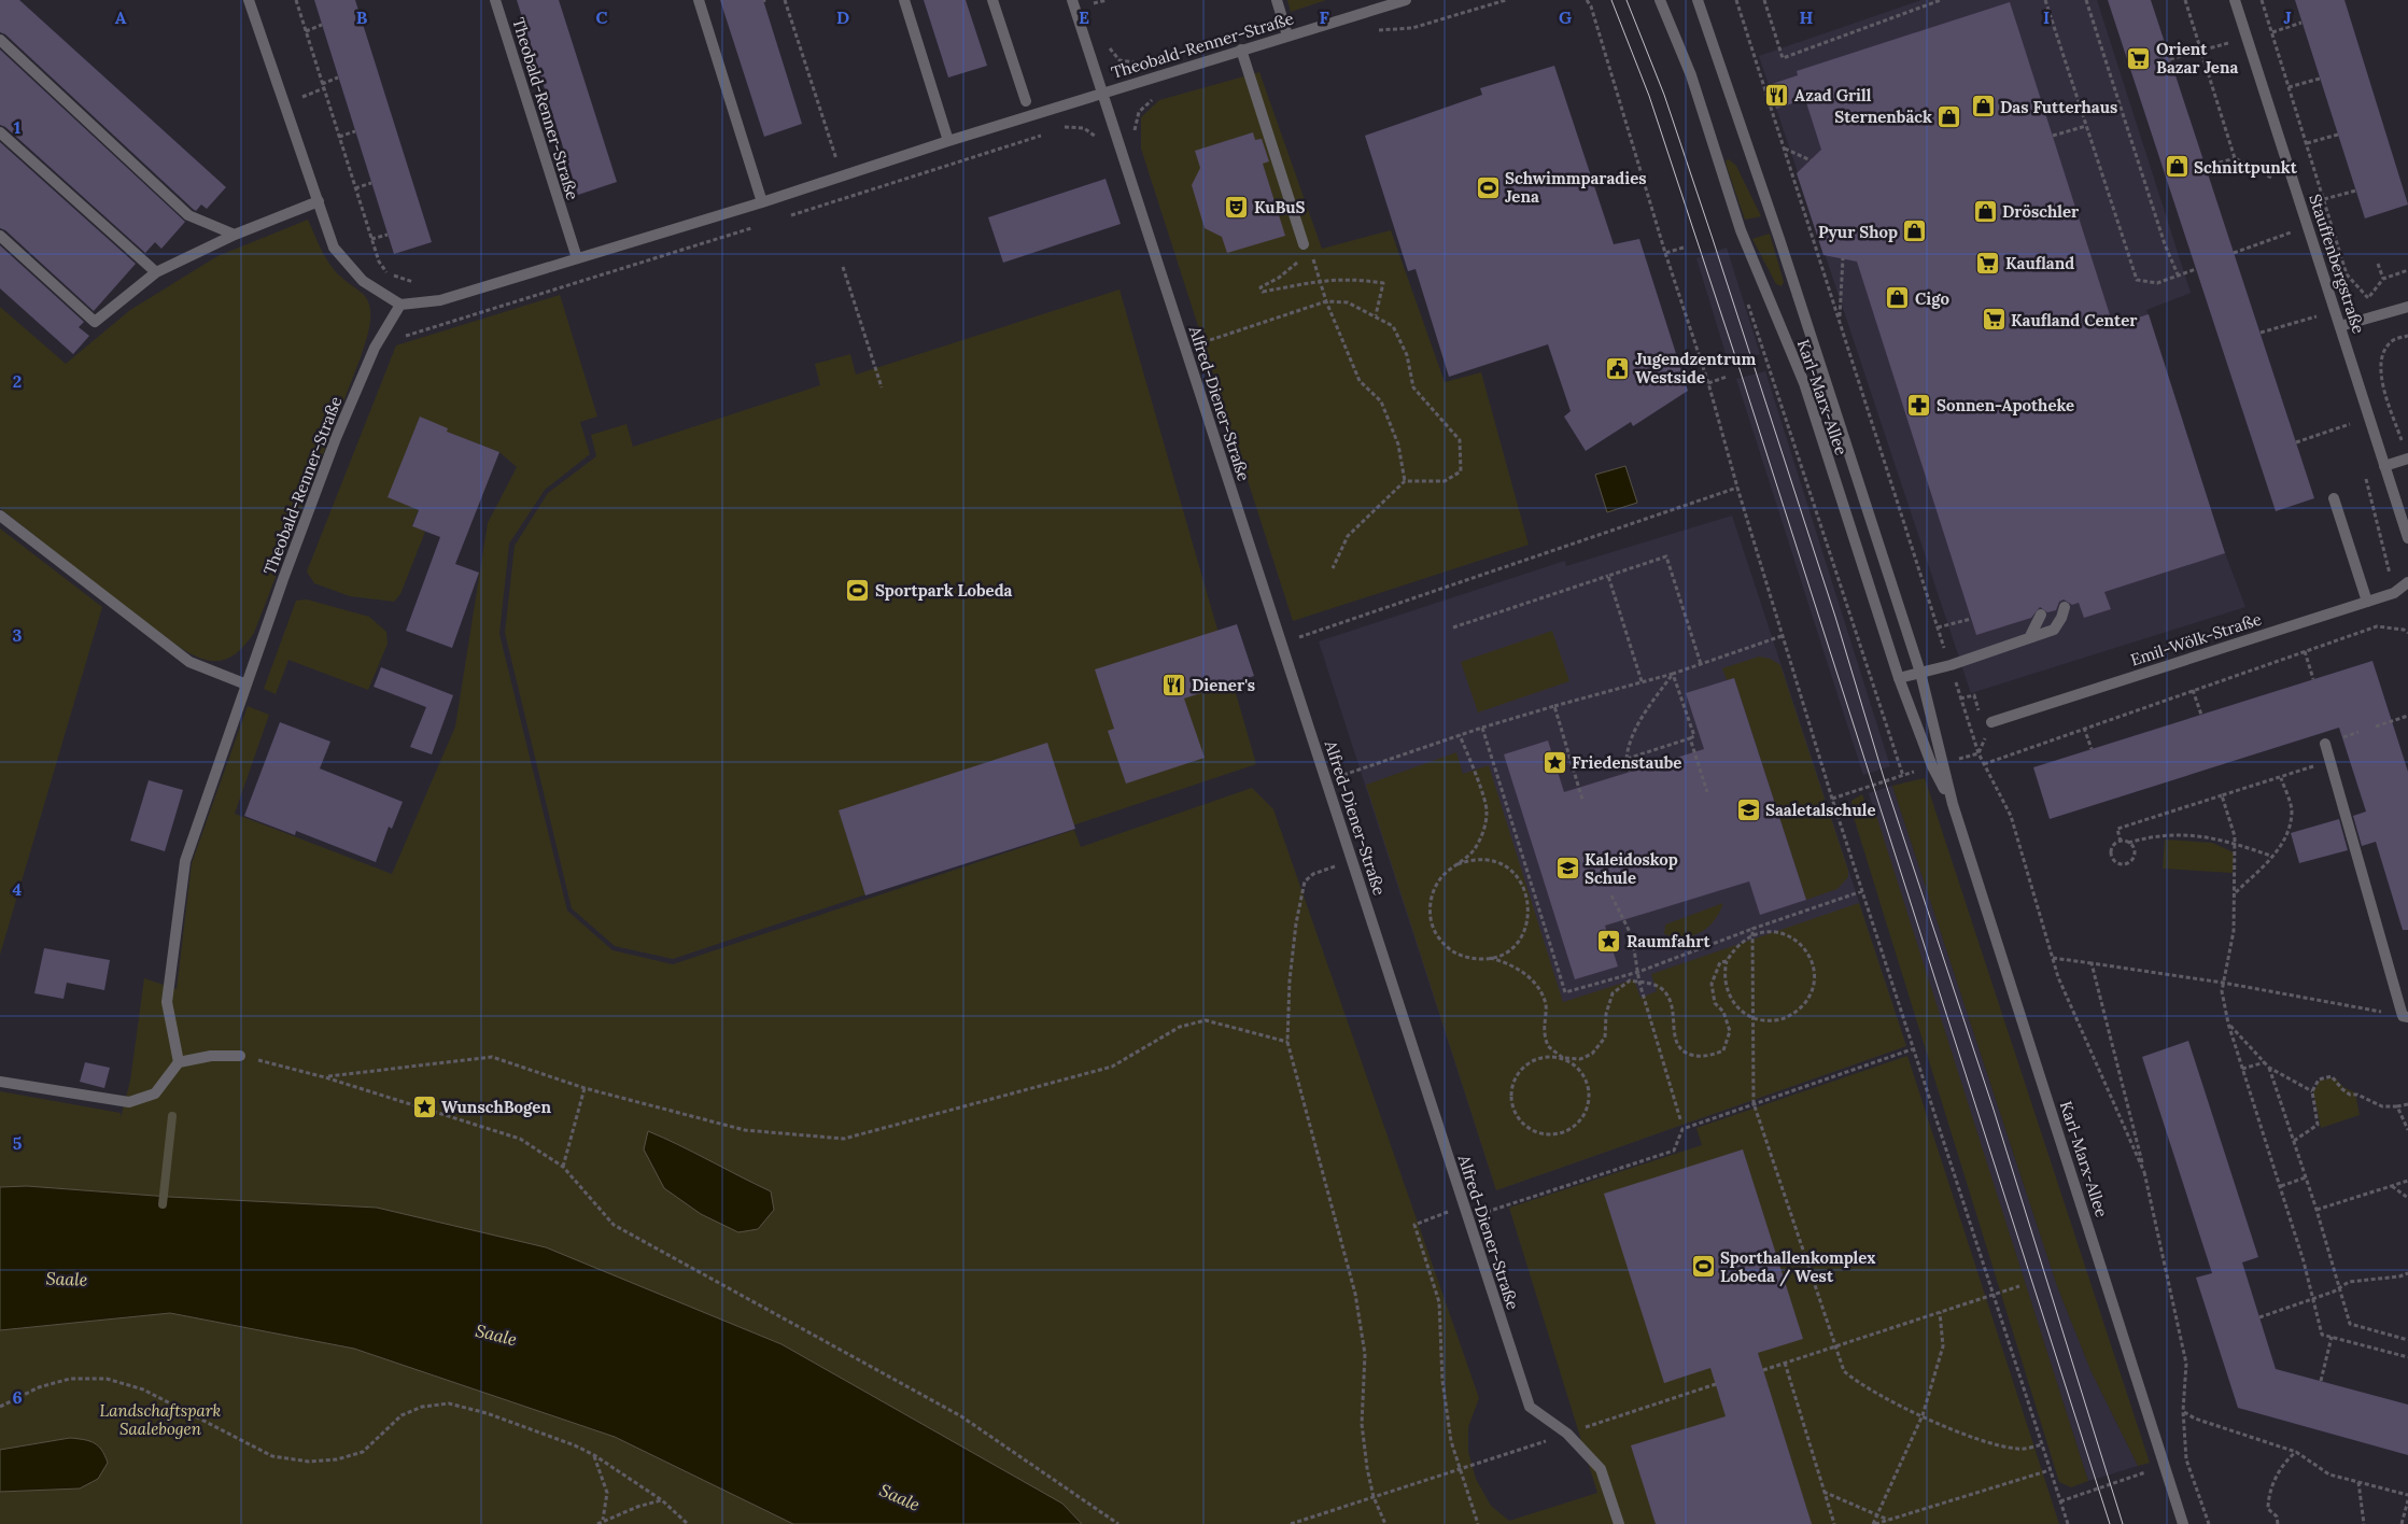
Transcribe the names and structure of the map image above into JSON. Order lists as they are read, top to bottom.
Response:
{
  "streets": {
    "street": [
      "Theobald-Renner-Straße",
      "Stauffenbergstraße",
      "Karl-Marx-Allee",
      "Alfred-Diener-Straße",
      "Emil-Wölk-Straße"
    ]
  },
  "crossings": [
    ["Theobald-Renner-Straße", "Alfred-Diener-Straße"]
  ],
  "water": ["Saale"],
  "parks": ["Landschaftspark Saalebogen"],
  "places": {
    "supermarket": ["Orient Bazar Jena", "Kaufland", "Kaufland Center"],
    "restaurant": ["Azad Grill", "Diener's"],
    "shop": [
      "Das Futterhaus",
      "Sternenbäck",
      "Schnittpunkt",
      "Dröschler",
      "Pyur Shop",
      "Cigo"
    ],
    "sports": ["Schwimmparadies Jena", "Sportpark Lobeda", "Sporthallenkomplex Lobeda / West"],
    "theatre": ["KuBuS"],
    "public building": ["Jugendzentrum Westside"],
    "pharmacy": ["Sonnen-Apotheke"],
    "place": ["Friedenstaube", "Raumfahrt", "WunschBogen"],
    "school or university": ["Saaletalschule", "Kaleidoskop Schule"]
  },
  "grid": {
    "columns": [
      "A",
      "B",
      "C",
      "D",
      "E",
      "F",
      "G",
      "H",
      "I",
      "J"
    ],
    "rows": [
      "1",
      "2",
      "3",
      "4",
      "5",
      "6"
    ]
  }
}
